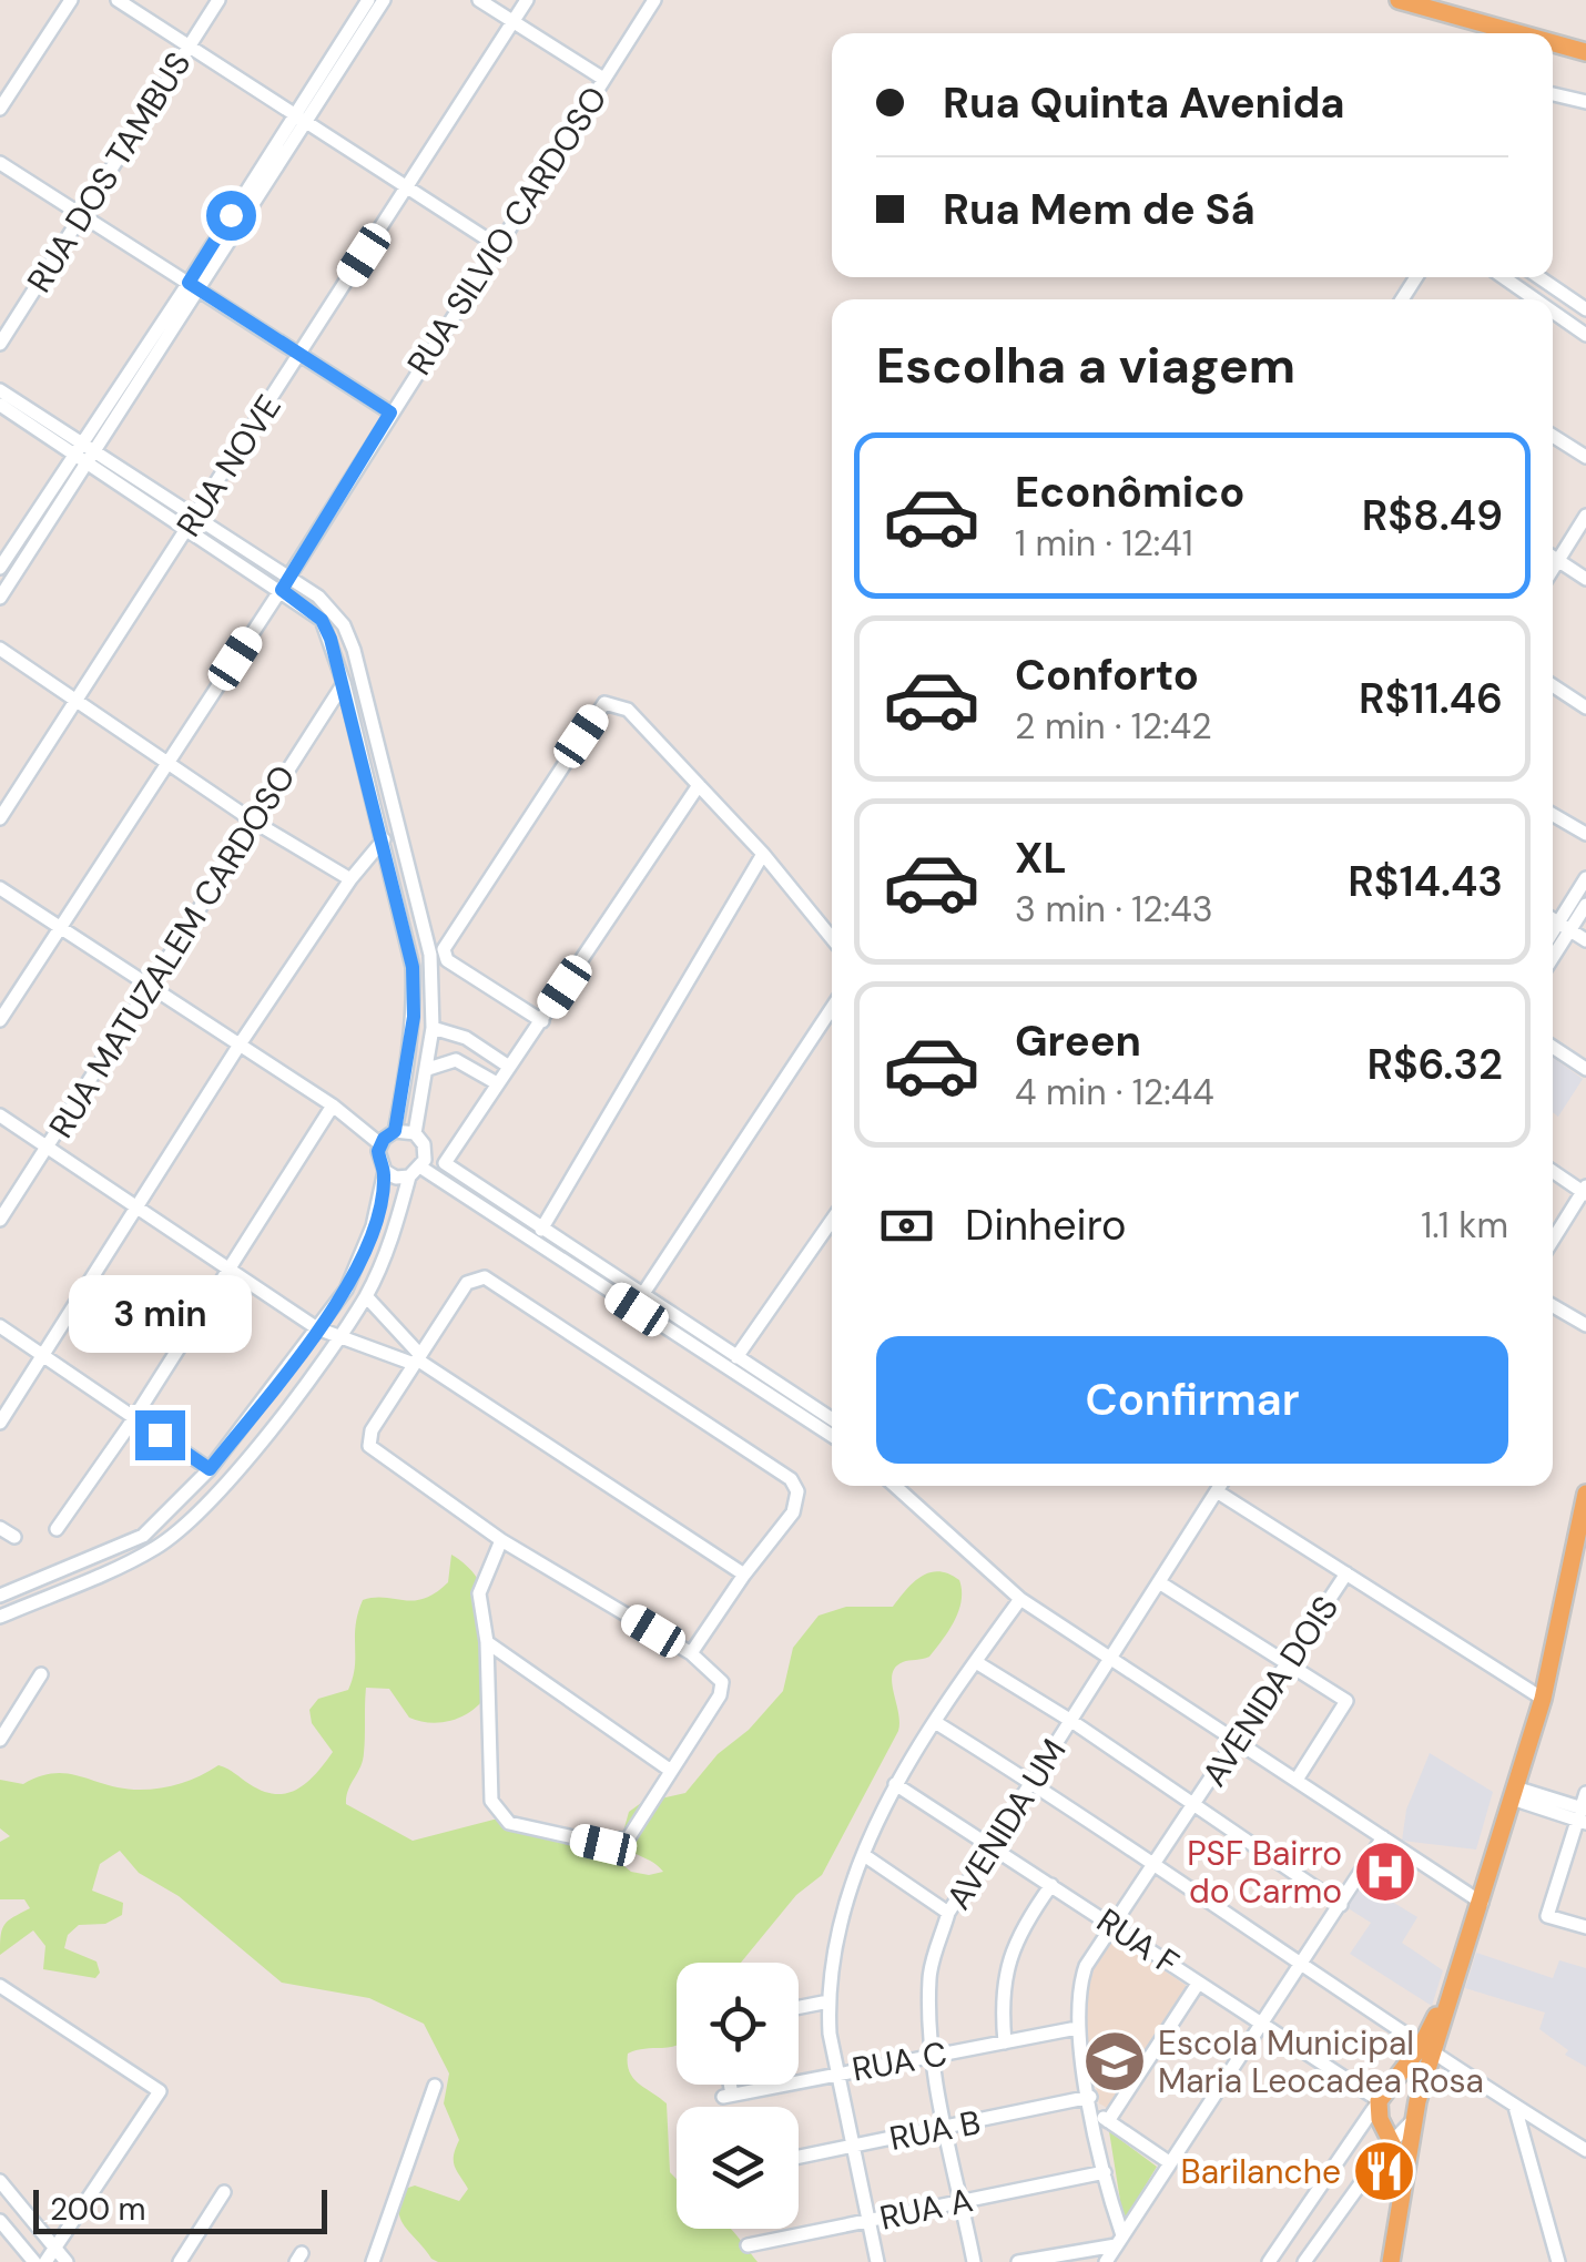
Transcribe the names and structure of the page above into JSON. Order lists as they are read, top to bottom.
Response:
{
  "streets": {
    "street": [
      "RUA DOS TAMBUS",
      "RUA SILVIO CARDOSO",
      "RUA NOVE",
      "RUA MATUZALEM CARDOSO",
      "AVENIDA DOIS",
      "AVENIDA UM",
      "RUA F",
      "RUA C",
      "RUA B",
      "RUA A"
    ]
  },
  "crossings": [
    ["AVENIDA DOIS", "RUA F"],
    ["AVENIDA DOIS", "RUA C"],
    ["AVENIDA DOIS", "RUA B"],
    ["AVENIDA DOIS", "RUA A"],
    ["AVENIDA UM", "RUA F"],
    ["AVENIDA UM", "RUA C"],
    ["AVENIDA UM", "RUA B"],
    ["AVENIDA UM", "RUA A"]
  ],
  "places": {
    "hospital": ["PSF Bairro do Carmo"],
    "school or university": ["Escola Municipal Maria Leocadea Rosa"],
    "restaurant": ["Barilanche"]
  },
  "scale_bar": "200 m",
  "page": {
    "banner": ["Rua Quinta Avenida", "Rua Mem de Sá"],
    "heading": "Escolha a viagem",
    "list": [
      {
        "name": "Econômico",
        "note": "1 min · 12:41",
        "value": "R$8.49"
      },
      {
        "name": "Conforto",
        "note": "2 min · 12:42",
        "value": "R$11.46"
      },
      {
        "name": "XL",
        "note": "3 min · 12:43",
        "value": "R$14.43"
      },
      {
        "name": "Green",
        "note": "4 min · 12:44",
        "value": "R$6.32"
      }
    ],
    "pay": ["Dinheiro", "1.1 km"],
    "bubble": "3 min",
    "buttons": "Confirmar",
    "scale": "200 m"
  }
}
